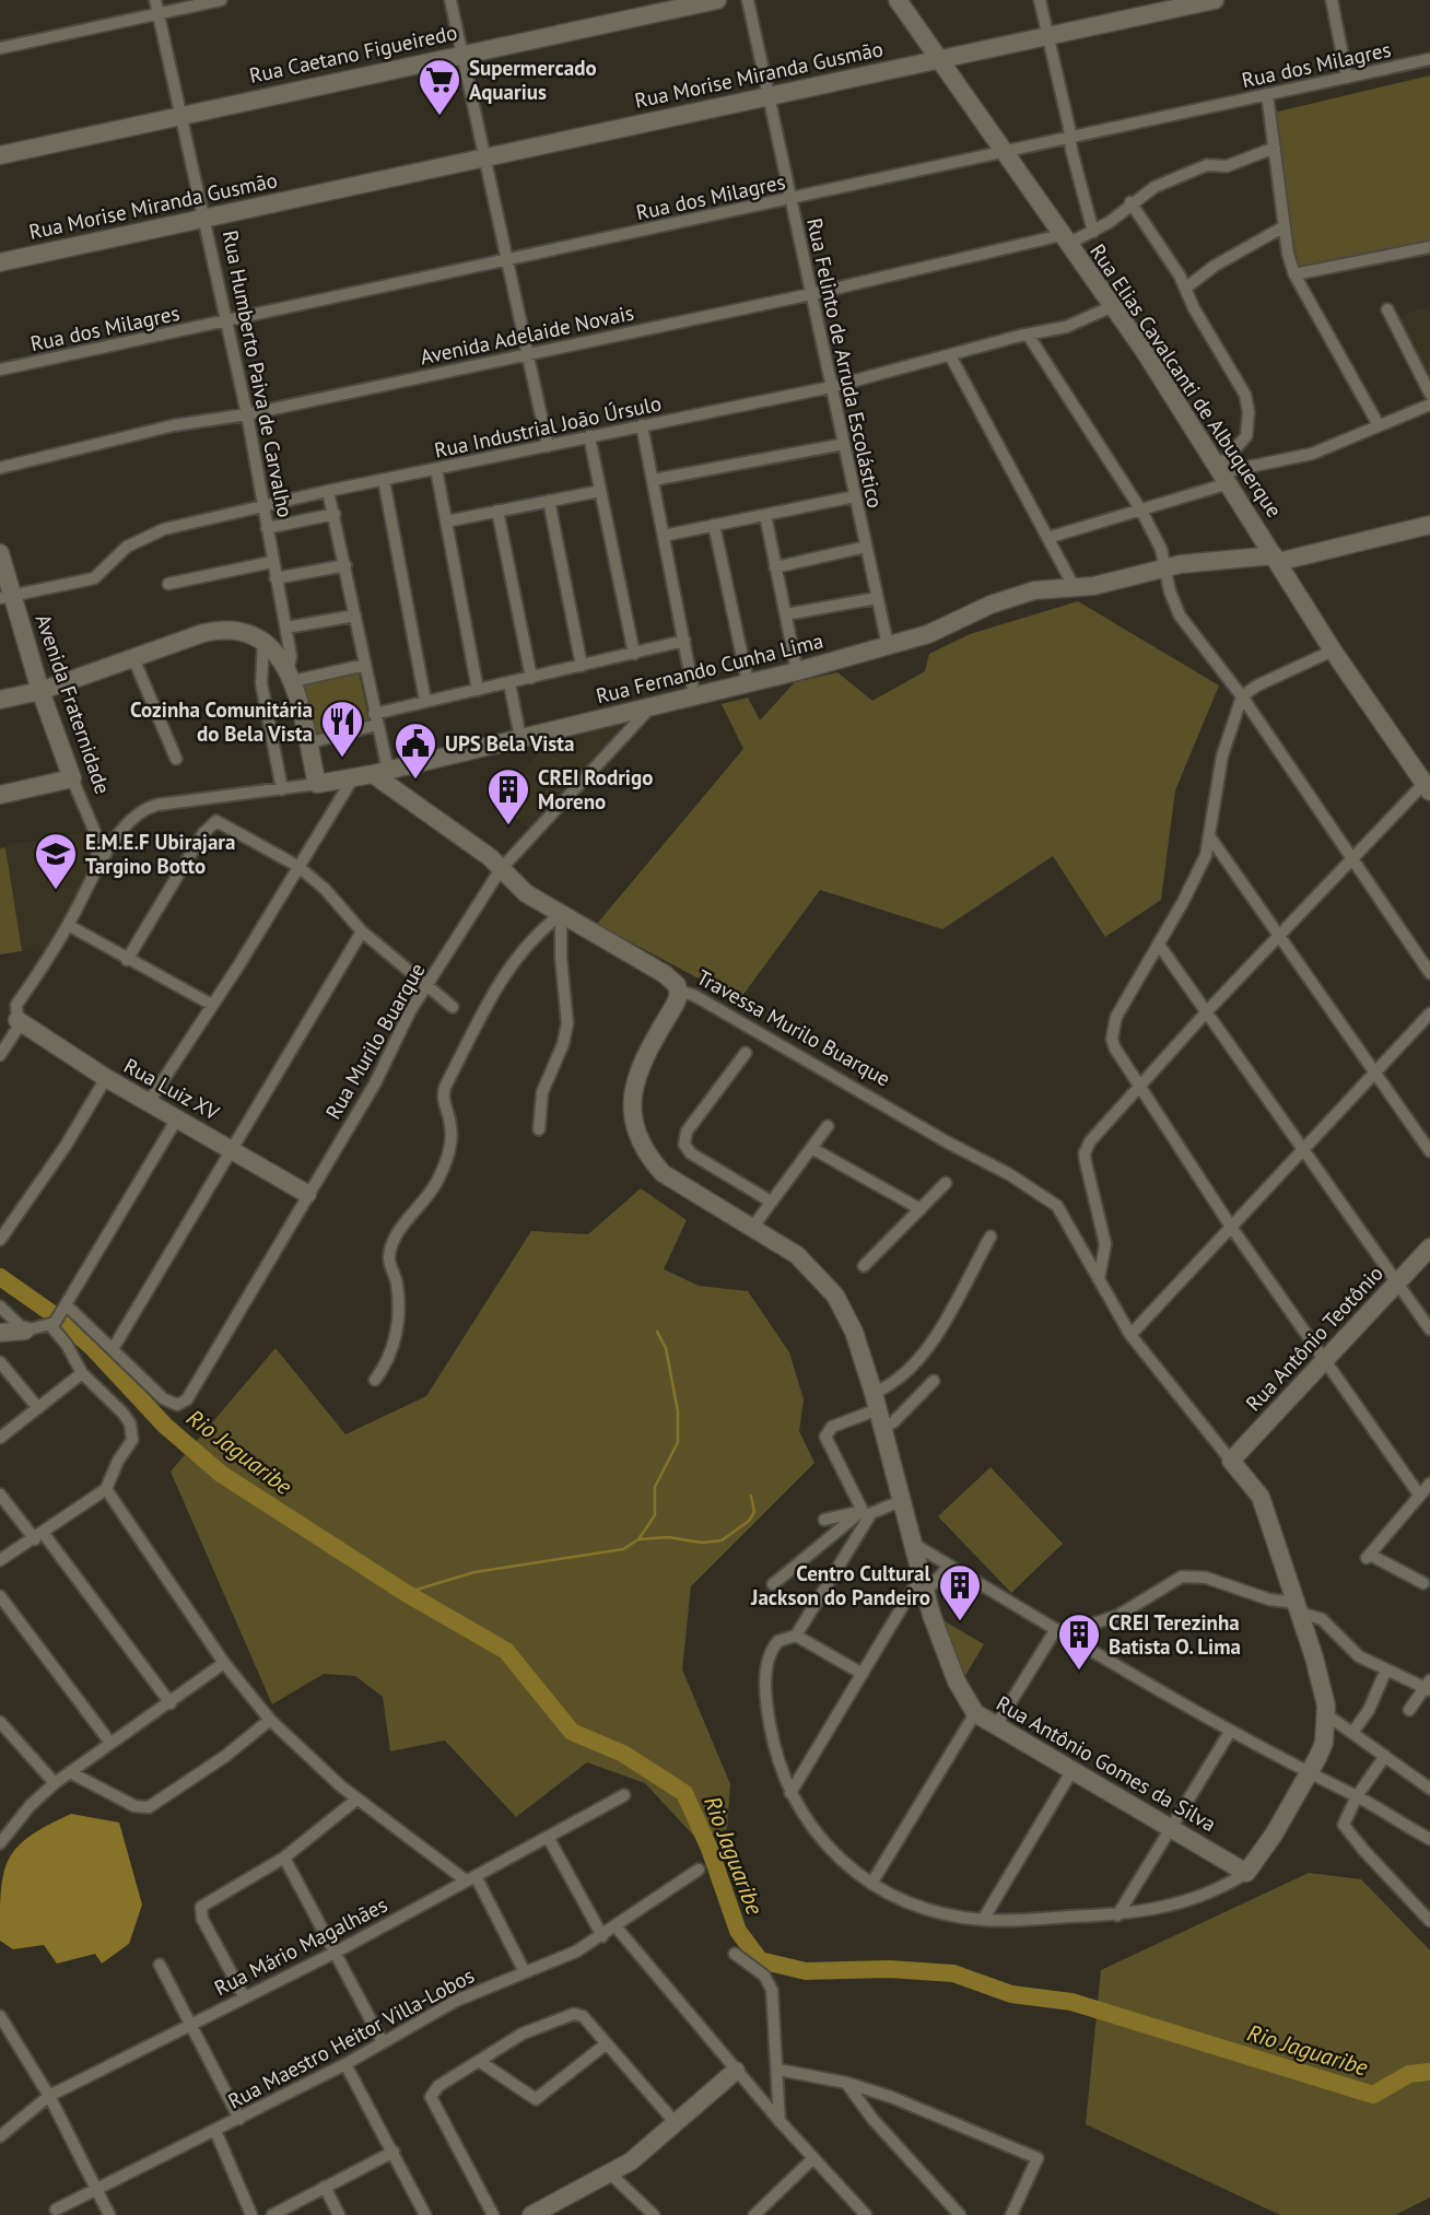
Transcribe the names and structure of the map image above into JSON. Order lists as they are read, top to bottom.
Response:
{
  "streets": {
    "street": [
      "Rua Caetano Figueiredo",
      "Rua dos Milagres",
      "Rua Morise Miranda Gusmão",
      "Avenida Adelaide Novais",
      "Rua Felinto de Arruda Escolástico",
      "Rua Humberto Paiva de Carvalho",
      "Rua Elias Cavalcanti de Albuquerque",
      "Rua Industrial João Úrsulo",
      "Rua Fernando Cunha Lima",
      "Avenida Fraternidade",
      "Travessa Murilo Buarque",
      "Rua Murilo Buarque",
      "Rua Luiz XV",
      "Rua Antônio Teotônio",
      "Rua Antônio Gomes da Silva",
      "Rua Mário Magalhães",
      "Rua Maestro Heitor Villa-Lobos"
    ]
  },
  "crossings": [
    ["Rua Caetano Figueiredo", "Rua Humberto Paiva de Carvalho"],
    ["Rua dos Milagres", "Rua Felinto de Arruda Escolástico"],
    ["Rua dos Milagres", "Rua Humberto Paiva de Carvalho"],
    ["Rua dos Milagres", "Rua Elias Cavalcanti de Albuquerque"],
    ["Rua Morise Miranda Gusmão", "Rua Felinto de Arruda Escolástico"],
    ["Rua Morise Miranda Gusmão", "Rua Humberto Paiva de Carvalho"],
    ["Rua Morise Miranda Gusmão", "Rua Elias Cavalcanti de Albuquerque"],
    ["Avenida Adelaide Novais", "Rua Felinto de Arruda Escolástico"],
    ["Avenida Adelaide Novais", "Rua Humberto Paiva de Carvalho"],
    ["Avenida Adelaide Novais", "Rua Elias Cavalcanti de Albuquerque"],
    ["Rua Felinto de Arruda Escolástico", "Rua Industrial João Úrsulo"],
    ["Rua Felinto de Arruda Escolástico", "Rua Fernando Cunha Lima"],
    ["Rua Humberto Paiva de Carvalho", "Rua Industrial João Úrsulo"],
    ["Rua Humberto Paiva de Carvalho", "Rua Fernando Cunha Lima"],
    ["Rua Elias Cavalcanti de Albuquerque", "Rua Industrial João Úrsulo"],
    ["Rua Elias Cavalcanti de Albuquerque", "Rua Fernando Cunha Lima"],
    ["Rua Industrial João Úrsulo", "Avenida Fraternidade"],
    ["Rua Fernando Cunha Lima", "Avenida Fraternidade"],
    ["Rua Fernando Cunha Lima", "Travessa Murilo Buarque"],
    ["Rua Fernando Cunha Lima", "Rua Murilo Buarque"],
    ["Travessa Murilo Buarque", "Rua Murilo Buarque"],
    ["Travessa Murilo Buarque", "Rua Antônio Teotônio"],
    ["Travessa Murilo Buarque", "Rua Antônio Gomes da Silva"],
    ["Rua Murilo Buarque", "Rua Luiz XV"]
  ],
  "water": ["Rio Jaguaribe"],
  "places": {
    "supermarket": ["Supermercado Aquarius"],
    "restaurant": ["Cozinha Comunitária do Bela Vista"],
    "public building": ["UPS Bela Vista"],
    "building": ["CREI Rodrigo Moreno", "Centro Cultural Jackson do Pandeiro", "CREI Terezinha Batista O. Lima"],
    "school or university": ["E.M.E.F Ubirajara Targino Botto"]
  }
}
